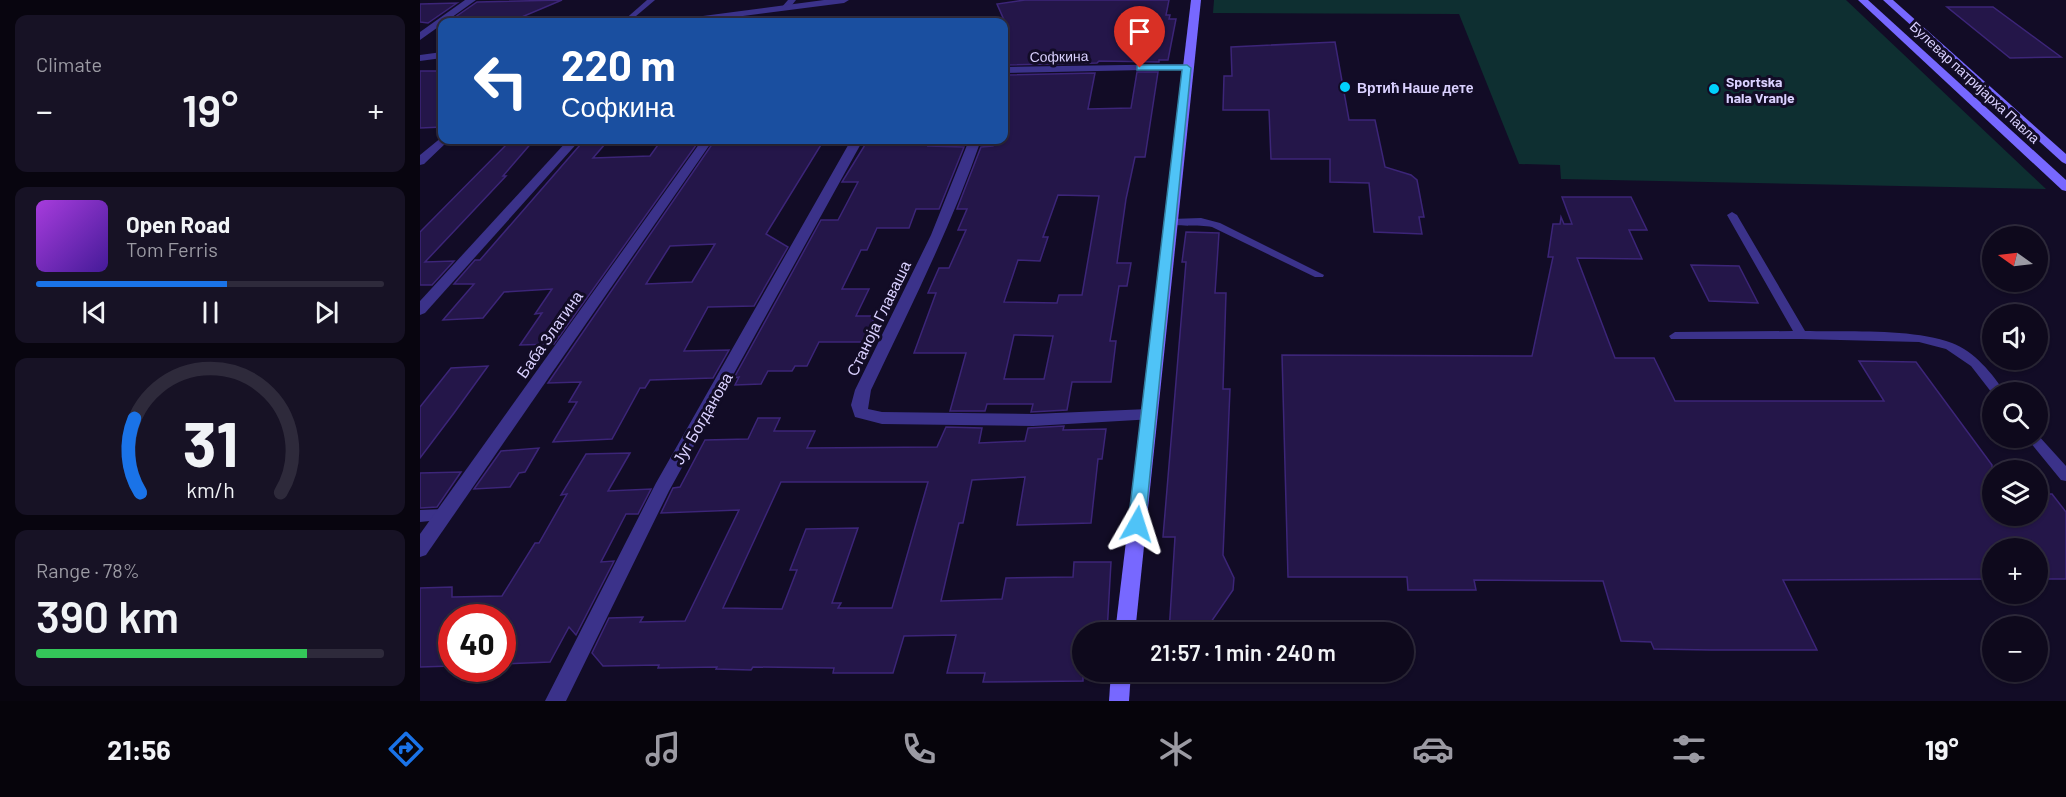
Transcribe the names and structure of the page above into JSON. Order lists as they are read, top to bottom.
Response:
{
  "streets": {
    "street": [
      "Софкина",
      "Булевар патријарха Павла",
      "Станоја Главаша",
      "Баба Златина",
      "Југ Богданова"
    ]
  },
  "places": ["Вртић Наше дете", "Sportska hala Vranje"],
  "north": "left",
  "page": {
    "tile": [
      "Climate",
      ["Range · 78%", "390 km"]
    ],
    "turn": ["220 m", "Софкина"],
    "heat": ["−", "19°", "+"],
    "song": ["Open Road", "Tom Ferris"],
    "map_buttons": ["+", "−"],
    "limit": "40",
    "trip": "21:57 · 1 min · 240 m",
    "tabs": ["21:56", "19°"],
    "gauge": ["31", "km/h"]
  }
}
